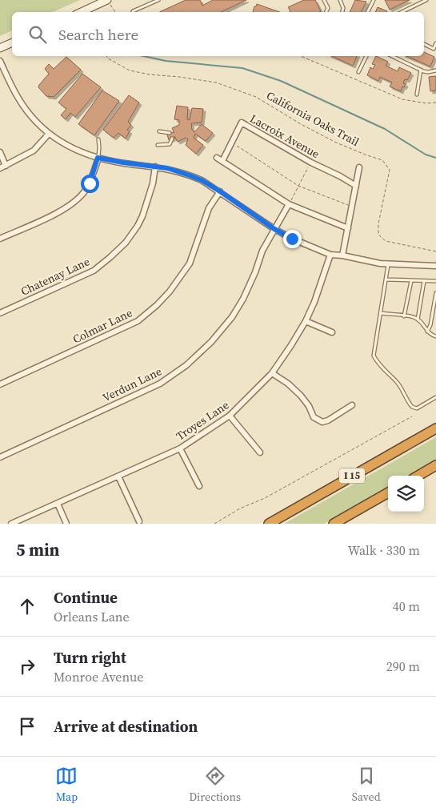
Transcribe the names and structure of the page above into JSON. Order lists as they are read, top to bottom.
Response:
{
  "streets": {
    "highway": ["I 15"],
    "street": [
      "Lacroix Avenue",
      "Chatenay Lane",
      "Colmar Lane",
      "Verdun Lane",
      "Troyes Lane"
    ],
    "path": ["California Oaks Trail"]
  },
  "page": {
    "search": "Search here",
    "heading": ["5 min", "Walk · 330 m"],
    "list": [
      ["Continue", "Orleans Lane", "40 m"],
      ["Turn right", "Monroe Avenue", "290 m"],
      "Arrive at destination"
    ],
    "nav": ["Map", "Directions", "Saved"]
  }
}
